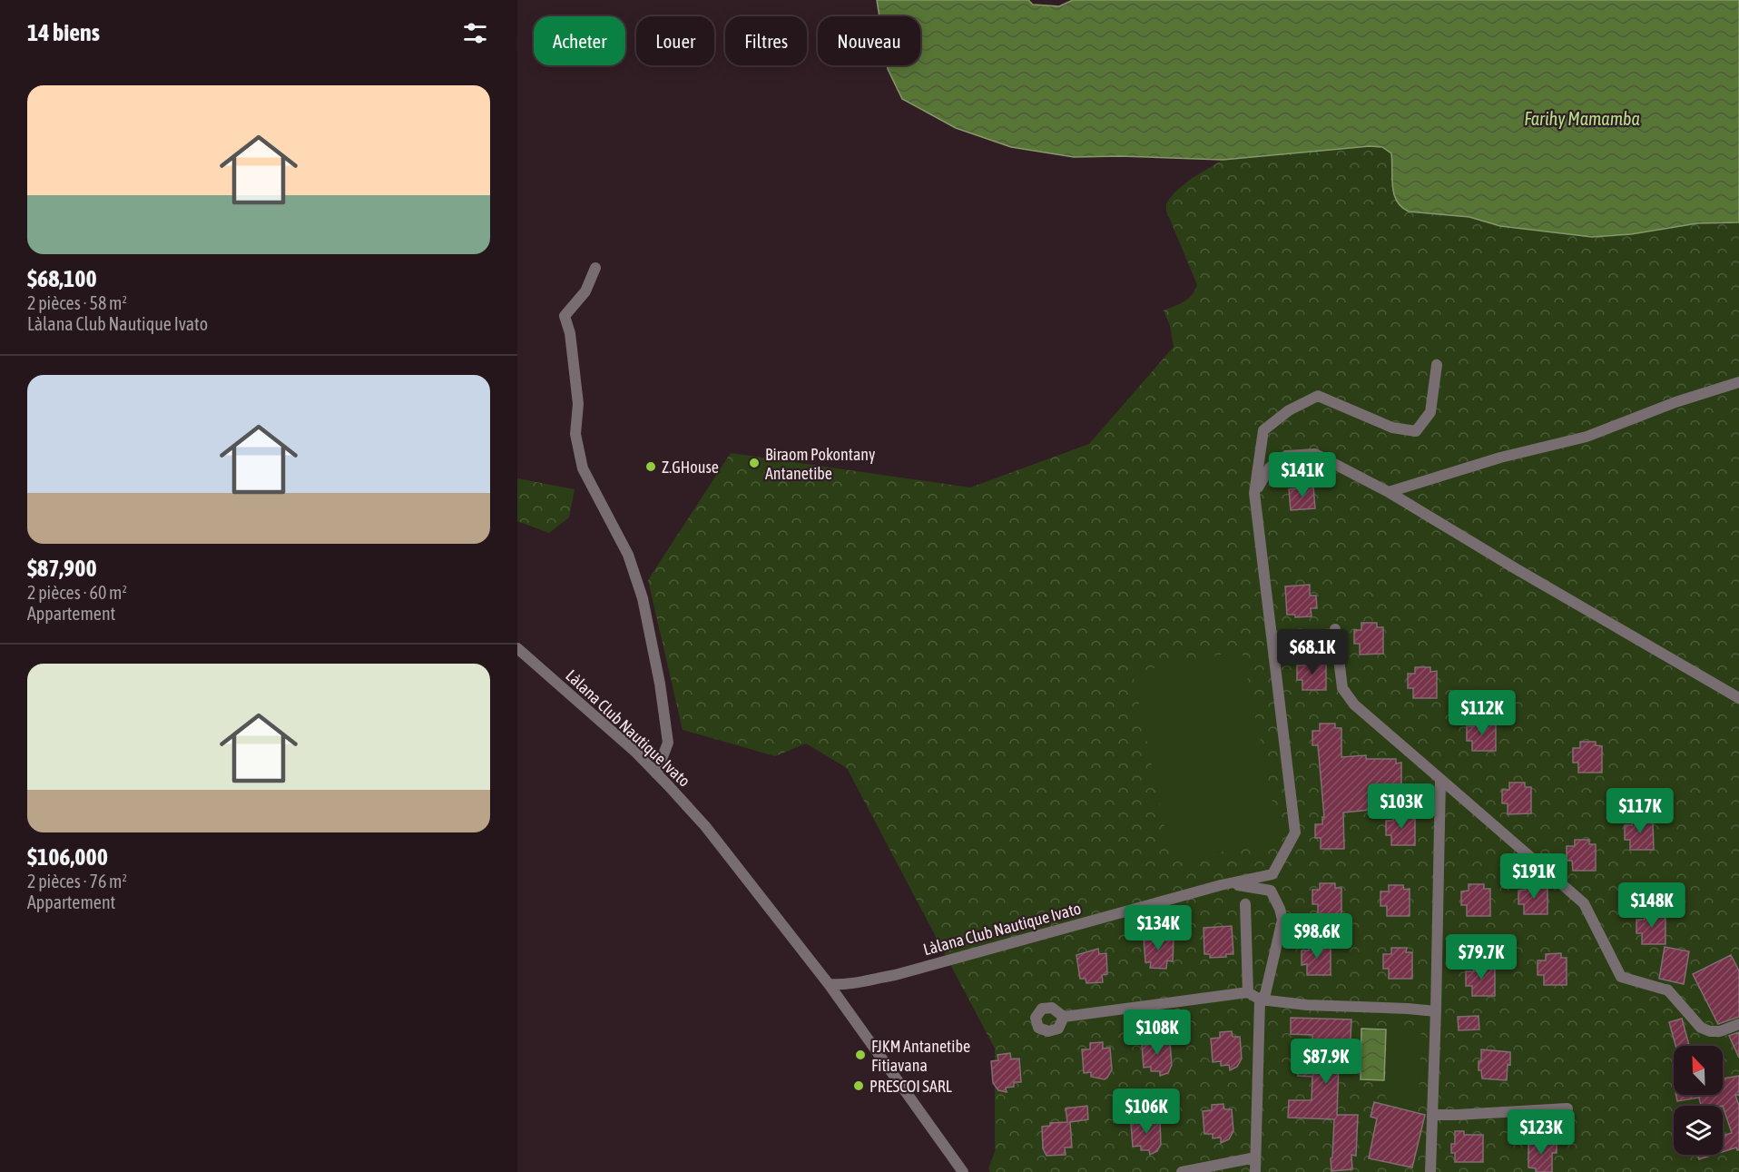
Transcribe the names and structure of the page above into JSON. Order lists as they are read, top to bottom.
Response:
{
  "streets": {
    "street": ["Làlana Club Nautique Ivato"]
  },
  "water": ["Farihy Mamamba"],
  "places": [
    "Biraom Pokontany Antanetibe",
    "Z.GHouse",
    "FJKM Antanetibe Fitiavana",
    "PRESCOI SARL"
  ],
  "north": "top left",
  "page": {
    "heading": "14 biens",
    "chip": [
      "Acheter",
      "Louer",
      "Filtres",
      "Nouveau"
    ],
    "list": [
      {
        "name": "$68,100",
        "note": "2 pièces · 58 m² · Làlana Club Nautique Ivato"
      },
      {
        "name": "$87,900",
        "note": "2 pièces · 60 m² · Appartement"
      },
      {
        "name": "$106,000",
        "note": "2 pièces · 76 m² · Appartement"
      }
    ],
    "price": [
      "$141K",
      "$68.1K",
      "$112K",
      "$103K",
      "$117K",
      "$191K",
      "$148K",
      "$134K",
      "$98.6K",
      "$79.7K",
      "$108K",
      "$87.9K",
      "$106K",
      "$123K"
    ]
  }
}
